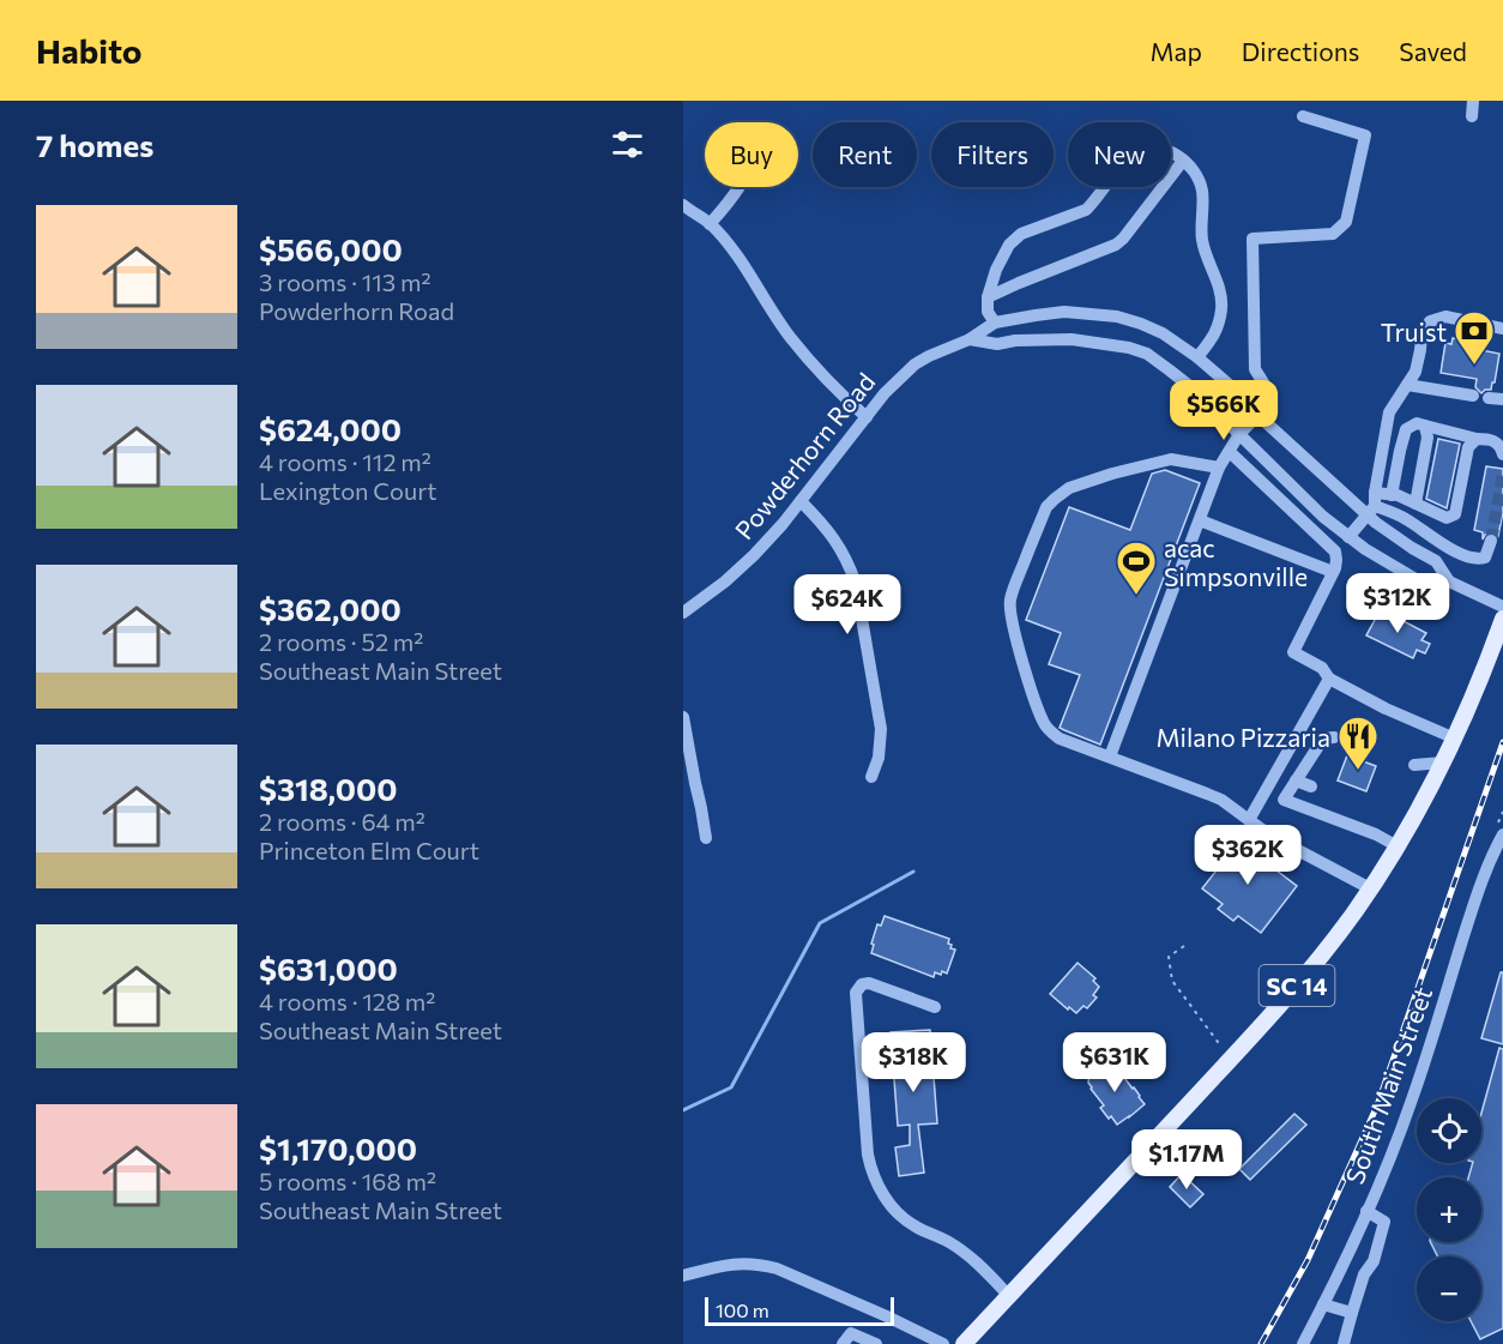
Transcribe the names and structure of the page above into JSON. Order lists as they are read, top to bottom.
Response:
{
  "streets": {
    "main road": ["SC 14"],
    "street": ["Powderhorn Road", "South Main Street"]
  },
  "places": {
    "bank": ["Truist"],
    "sports": ["acac Simpsonville"],
    "restaurant": ["Milano Pizzaria"]
  },
  "scale_bar": "100 m",
  "page": {
    "header": "Habito",
    "nav": ["Map", "Directions", "Saved"],
    "heading": "7 homes",
    "chip": [
      "Buy",
      "Rent",
      "Filters",
      "New"
    ],
    "list": [
      {
        "name": "$566,000",
        "note": "3 rooms · 113 m² · Powderhorn Road"
      },
      {
        "name": "$624,000",
        "note": "4 rooms · 112 m² · Lexington Court"
      },
      {
        "name": "$362,000",
        "note": "2 rooms · 52 m² · Southeast Main Street"
      },
      {
        "name": "$318,000",
        "note": "2 rooms · 64 m² · Princeton Elm Court"
      },
      {
        "name": "$631,000",
        "note": "4 rooms · 128 m² · Southeast Main Street"
      },
      {
        "name": "$1,170,000",
        "note": "5 rooms · 168 m² · Southeast Main Street"
      }
    ],
    "price": [
      "$566K",
      "$312K",
      "$624K",
      "$362K",
      "$318K",
      "$631K",
      "$1.17M"
    ],
    "map_buttons": ["+", "−"],
    "scale": "100 m"
  }
}
